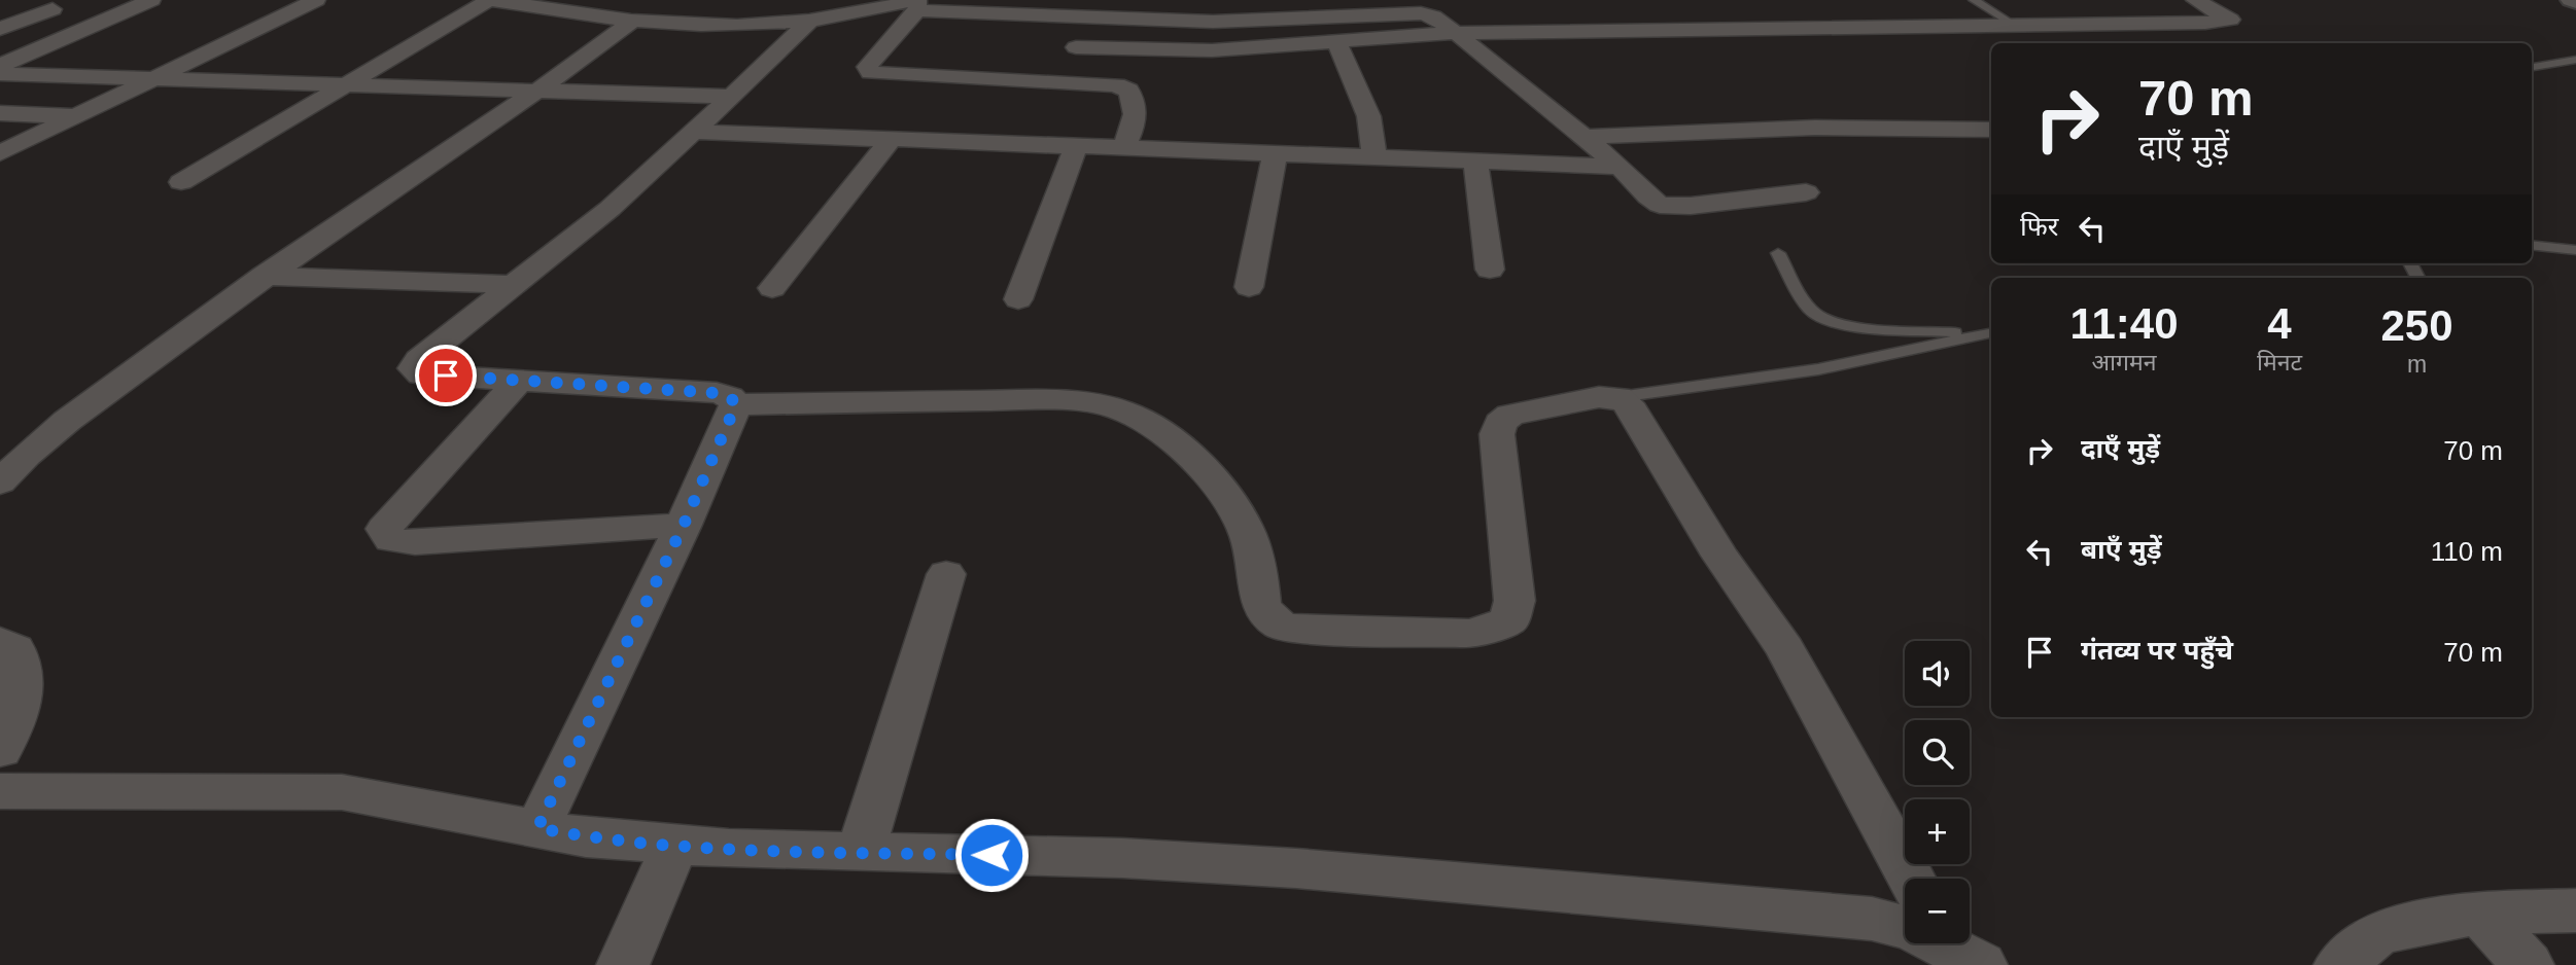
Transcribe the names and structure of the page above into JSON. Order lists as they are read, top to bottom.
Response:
{
  "page": {
    "turn": ["70 m", "दाएँ मुड़ें"],
    "then": "फिर",
    "eta": [
      "11:40",
      "आगमन",
      "4",
      "मिनट",
      "250",
      "m"
    ],
    "list": [
      {
        "name": "दाएँ मुड़ें",
        "value": "70 m"
      },
      {
        "name": "बाएँ मुड़ें",
        "value": "110 m"
      },
      {
        "name": "गंतव्य पर पहुँचे",
        "value": "70 m"
      }
    ],
    "map_buttons": ["+", "−"]
  }
}
